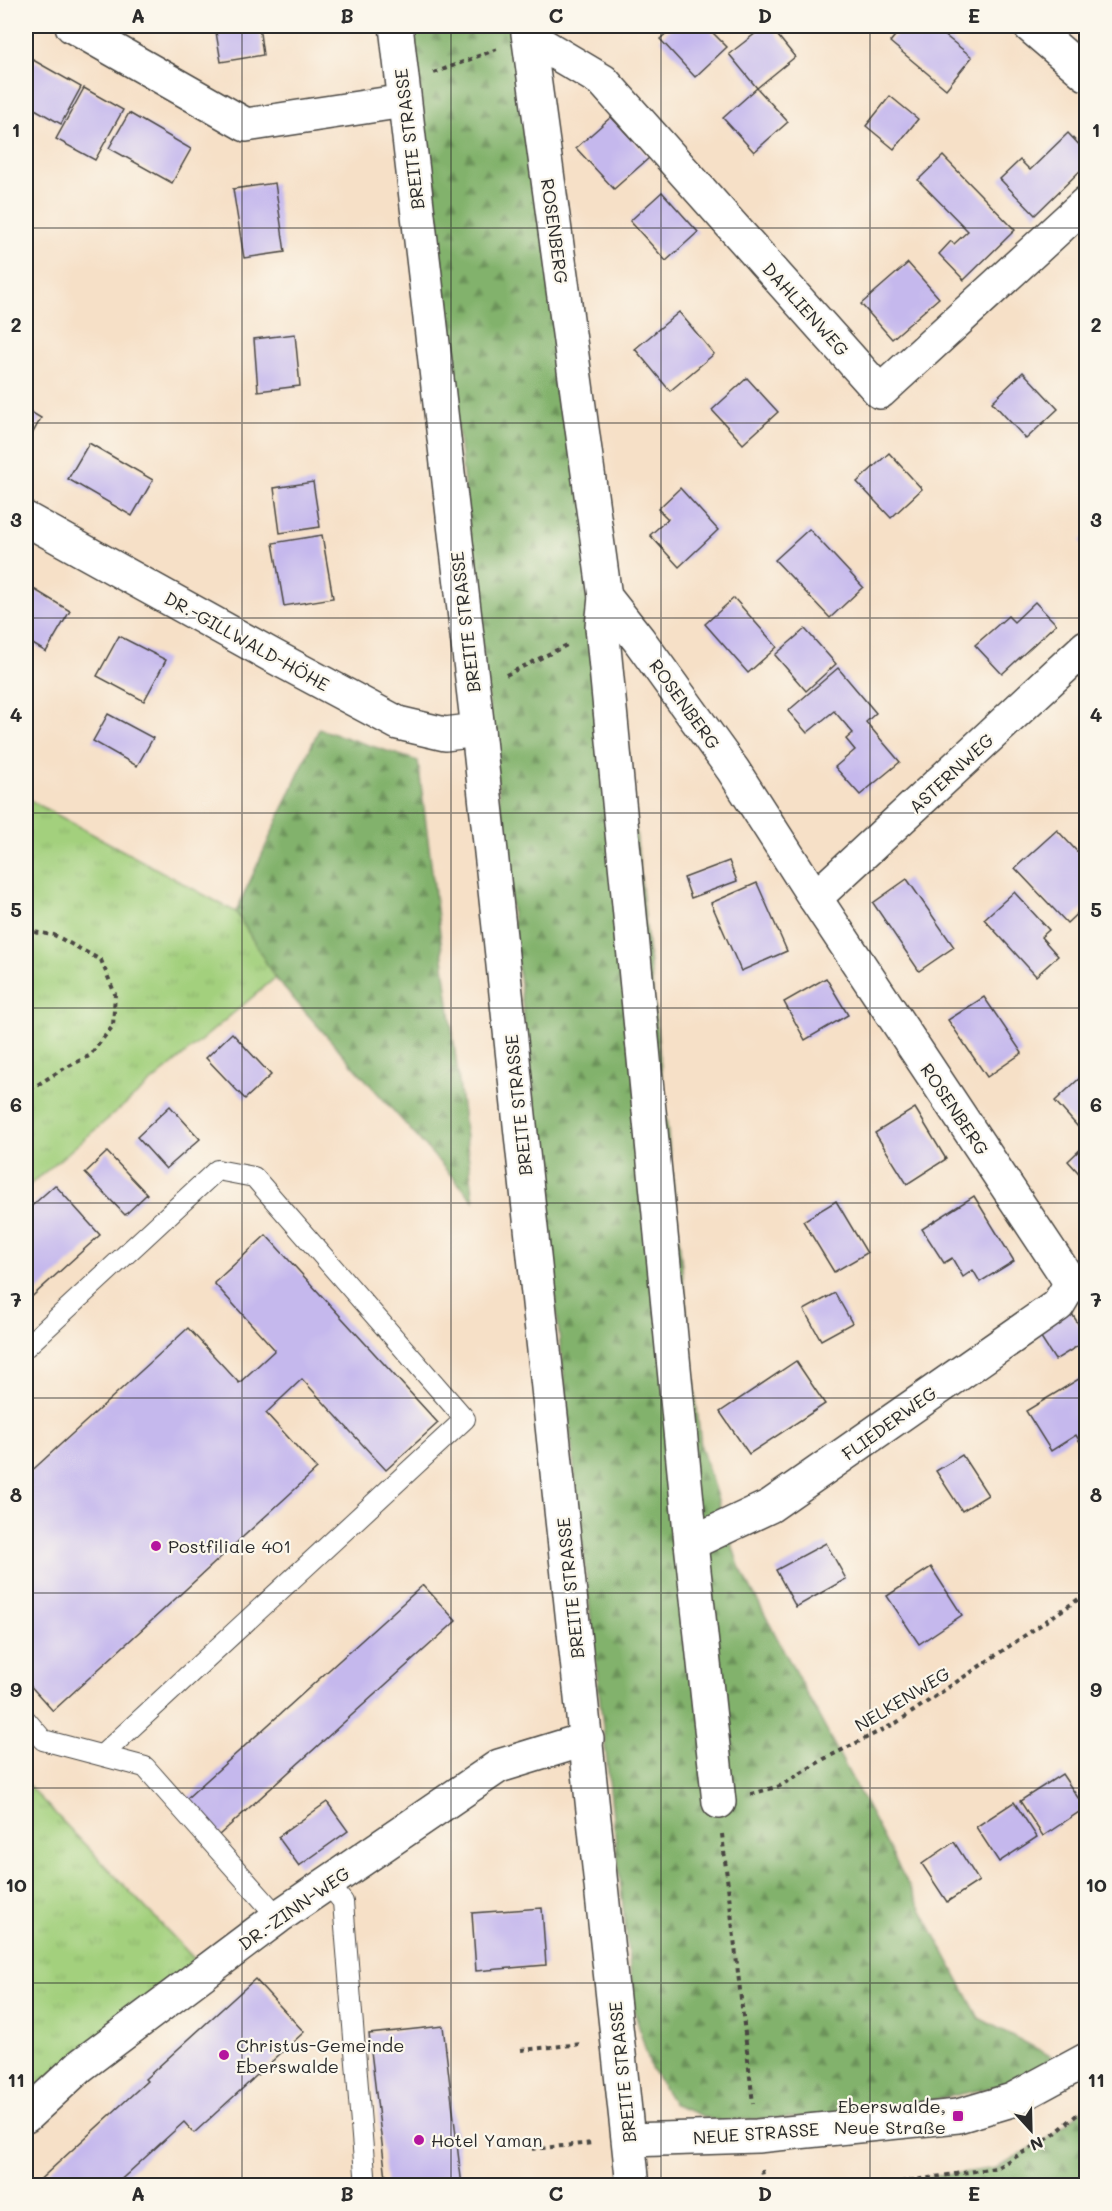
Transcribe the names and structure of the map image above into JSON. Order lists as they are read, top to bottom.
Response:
{
  "streets": {
    "street": [
      "BREITE STRASSE",
      "ROSENBERG",
      "DAHLIENWEG",
      "DR.-GILLWALD-HÖHE",
      "ASTERNWEG",
      "FLIEDERWEG",
      "DR.-ZINN-WEG",
      "NEUE STRASSE"
    ],
    "path": ["NELKENWEG"]
  },
  "crossings": [
    ["BREITE STRASSE", "DR.-GILLWALD-HÖHE"],
    ["BREITE STRASSE", "DR.-ZINN-WEG"],
    ["BREITE STRASSE", "NEUE STRASSE"],
    ["ROSENBERG", "DAHLIENWEG"],
    ["ROSENBERG", "ASTERNWEG"],
    ["ROSENBERG", "FLIEDERWEG"]
  ],
  "places": {
    "other": ["Postfiliale 401", "Christus-Gemeinde Eberswalde", "Hotel Yaman"],
    "transit": ["Eberswalde, Neue Straße"]
  },
  "north": "bottom",
  "grid": {
    "columns": [
      "A",
      "B",
      "C",
      "D",
      "E"
    ],
    "rows": [
      "1",
      "2",
      "3",
      "4",
      "5",
      "6",
      "7",
      "8",
      "9",
      "10",
      "11"
    ]
  }
}
